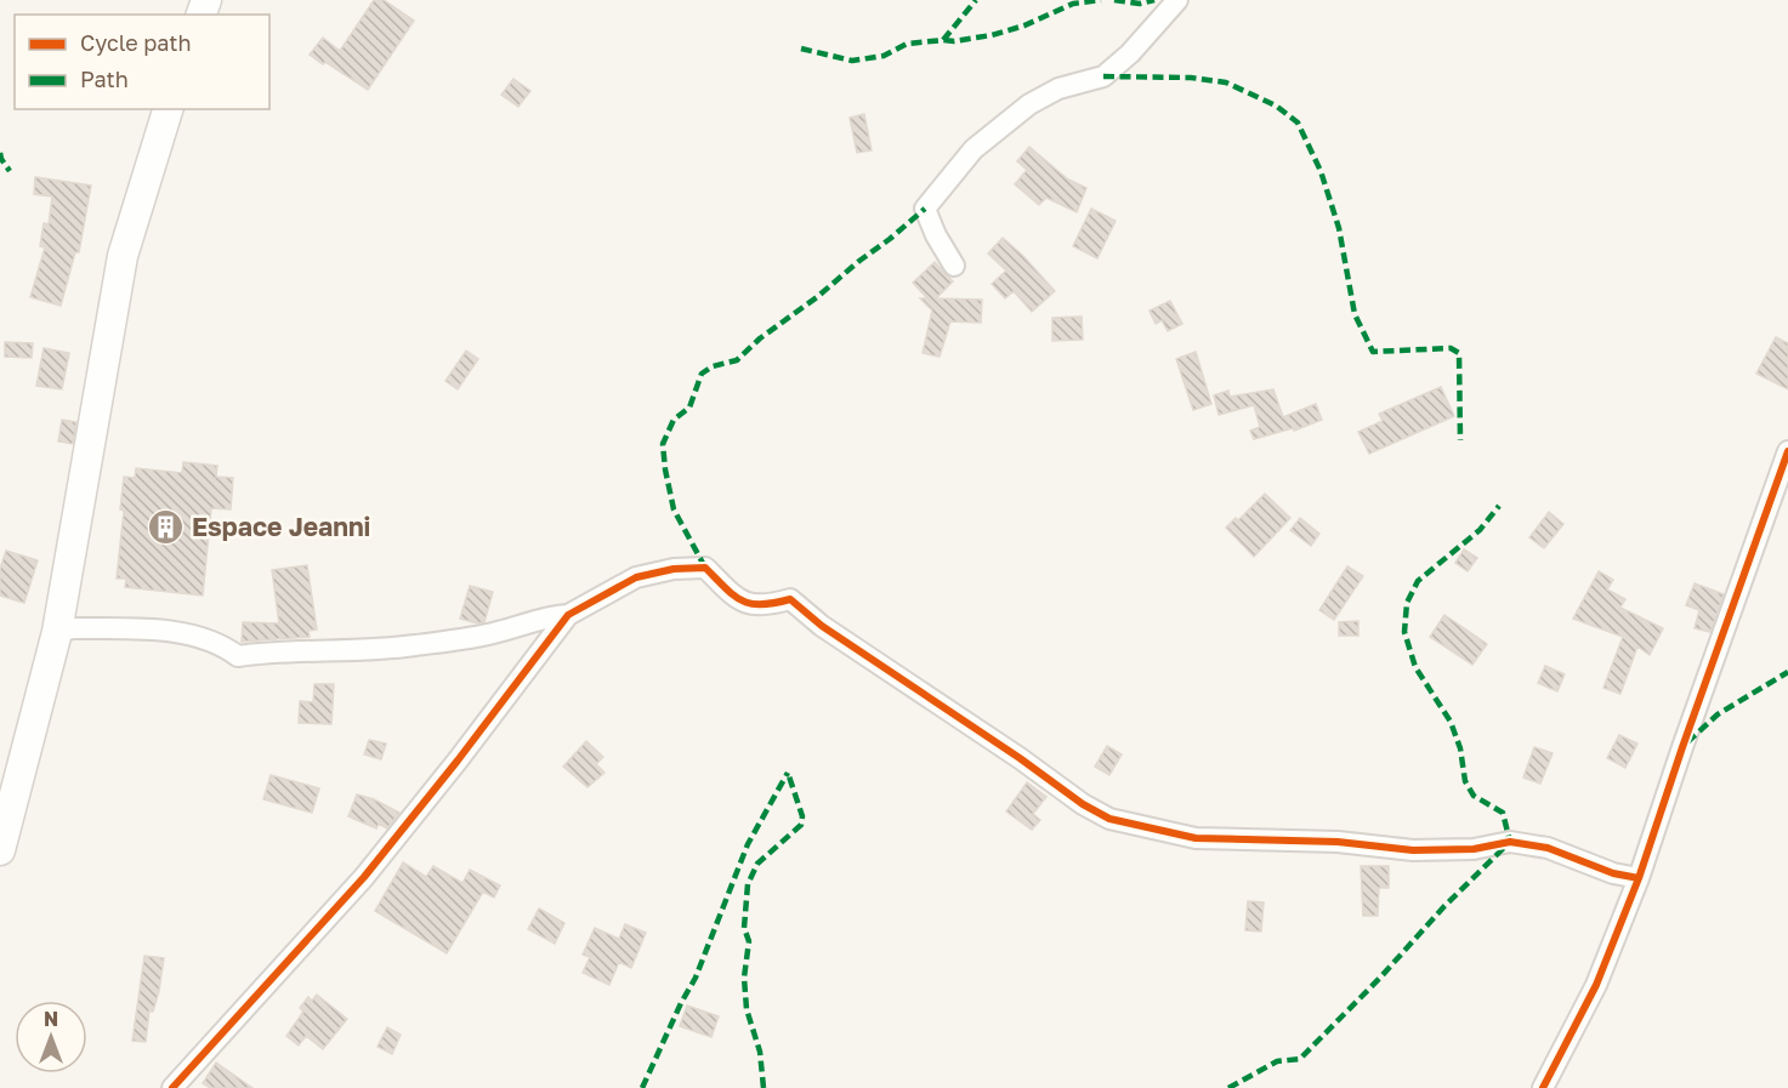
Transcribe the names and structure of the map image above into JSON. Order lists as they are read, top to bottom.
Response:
{
  "places": {
    "building": ["Espace Jeanni"]
  },
  "legend": ["Cycle path", "Path"],
  "north": "top"
}
